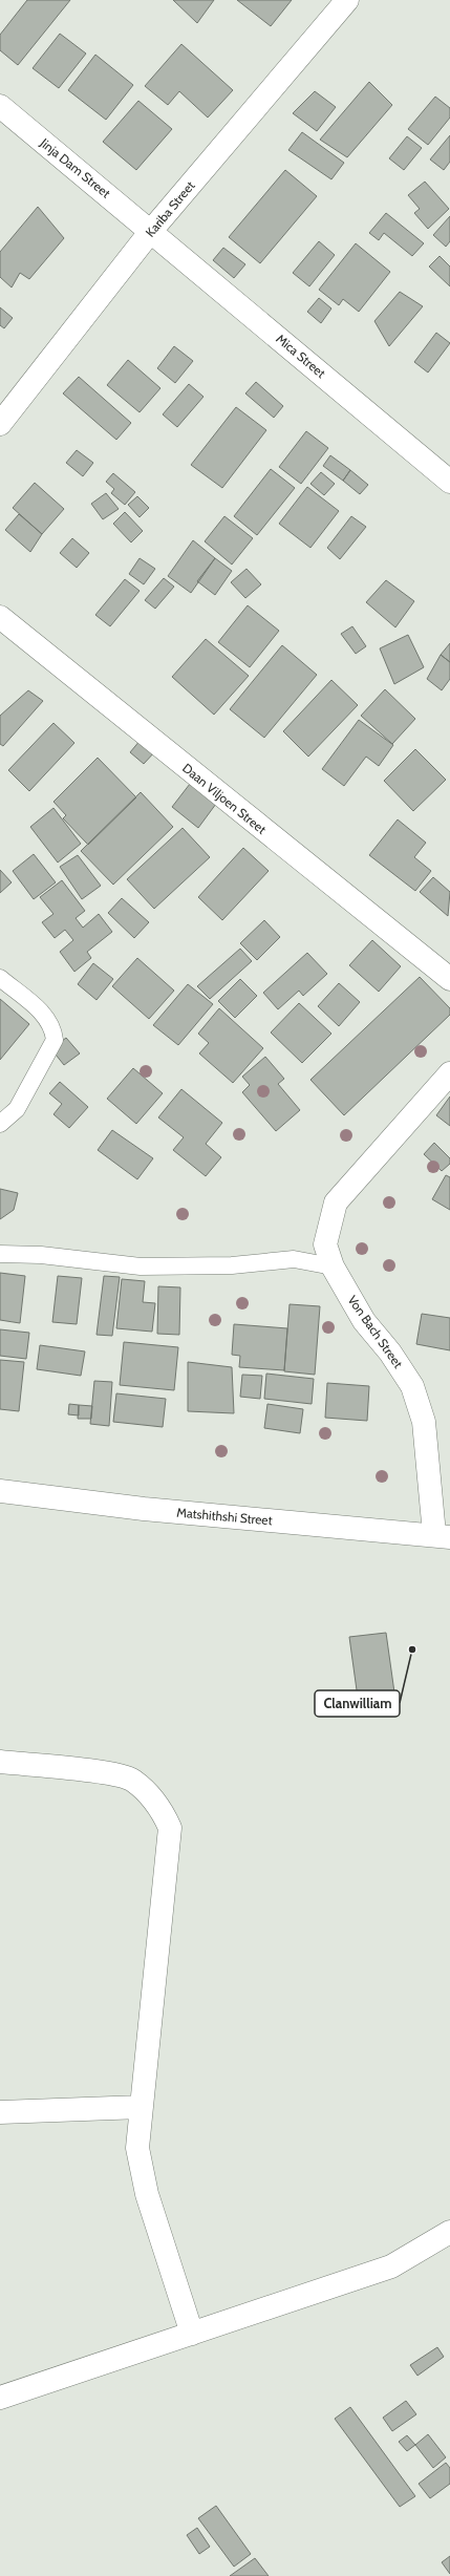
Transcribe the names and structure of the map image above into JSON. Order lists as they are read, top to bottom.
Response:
{
  "streets": {
    "street": [
      "Jinja Dam Street",
      "Kariba Street",
      "Mica Street",
      "Daan Viljoen Street",
      "Von Bach Street",
      "Matshithshi Street"
    ]
  },
  "crossings": [
    ["Jinja Dam Street", "Kariba Street"],
    ["Jinja Dam Street", "Mica Street"],
    ["Kariba Street", "Mica Street"],
    ["Von Bach Street", "Matshithshi Street"]
  ],
  "places": ["Clanwilliam"]
}
